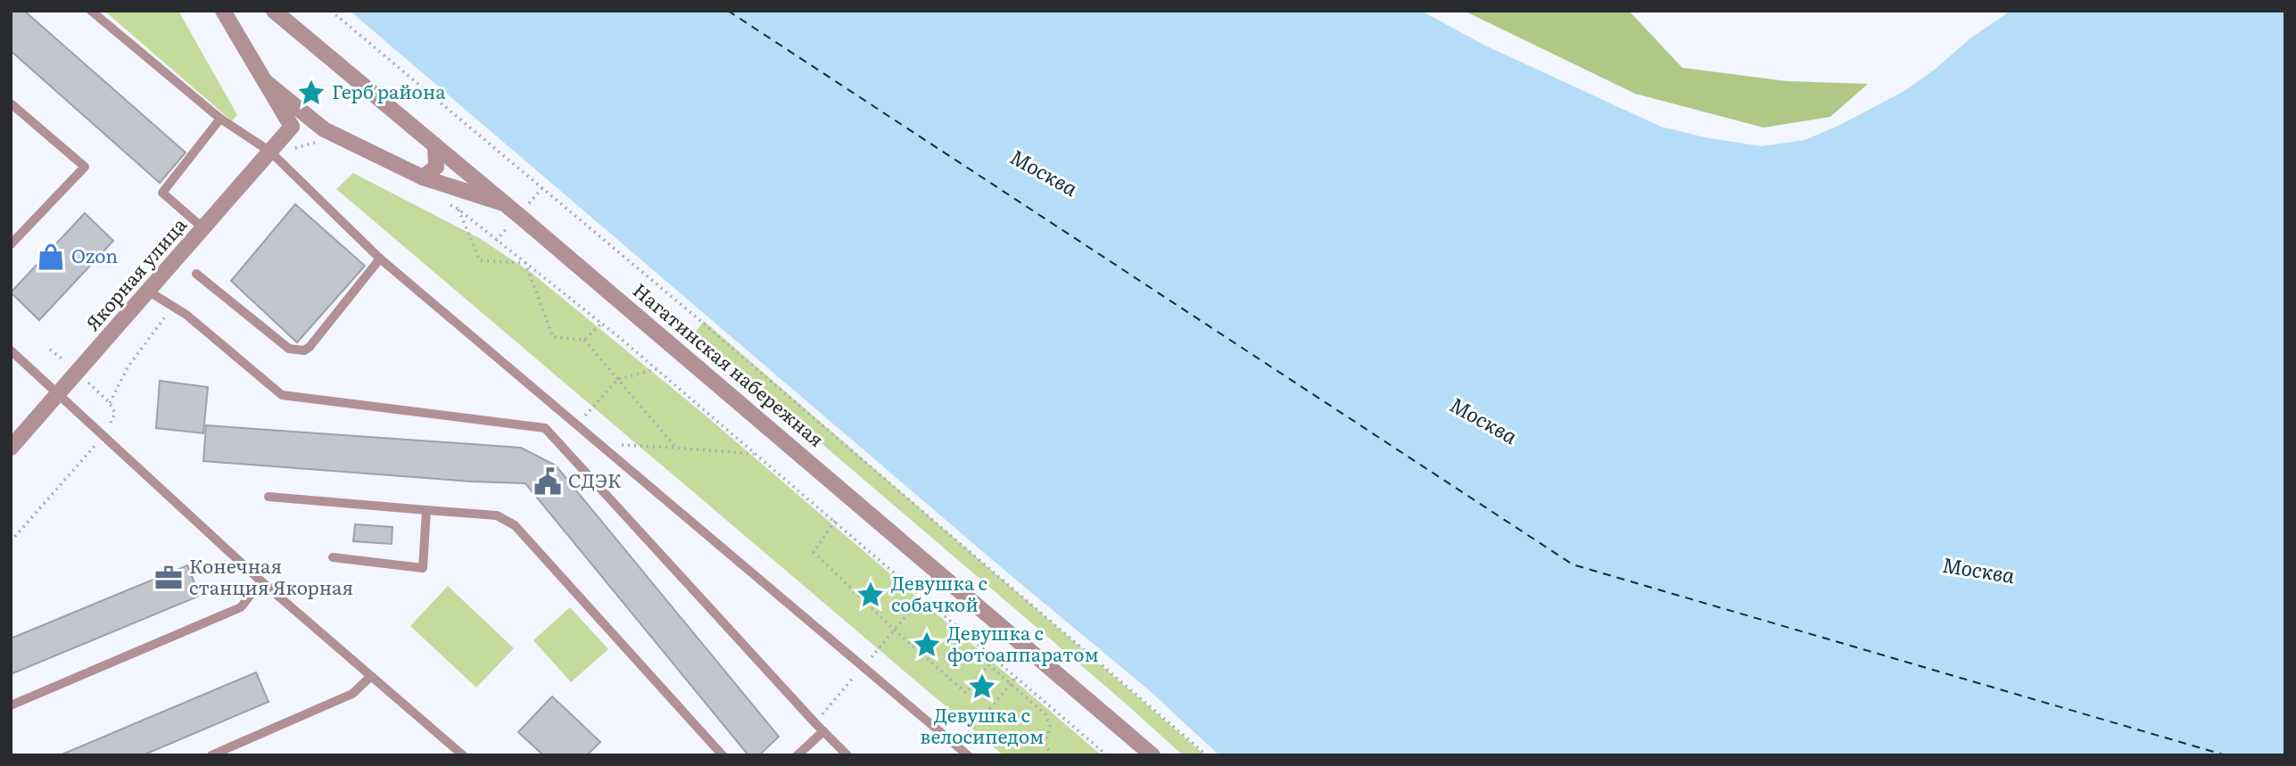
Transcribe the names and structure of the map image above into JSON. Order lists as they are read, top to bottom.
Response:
{
  "streets": {
    "street": ["Якорная улица", "Нагатинская набережная"]
  },
  "water": ["Москва"],
  "places": {
    "place": [
      "Герб района",
      "Девушка с собачкой",
      "Девушка с фотоаппаратом",
      "Девушка с велосипедом"
    ],
    "shop": ["Ozon"],
    "public building": ["СДЭК"],
    "office": ["Конечная станция Якорная"]
  }
}
